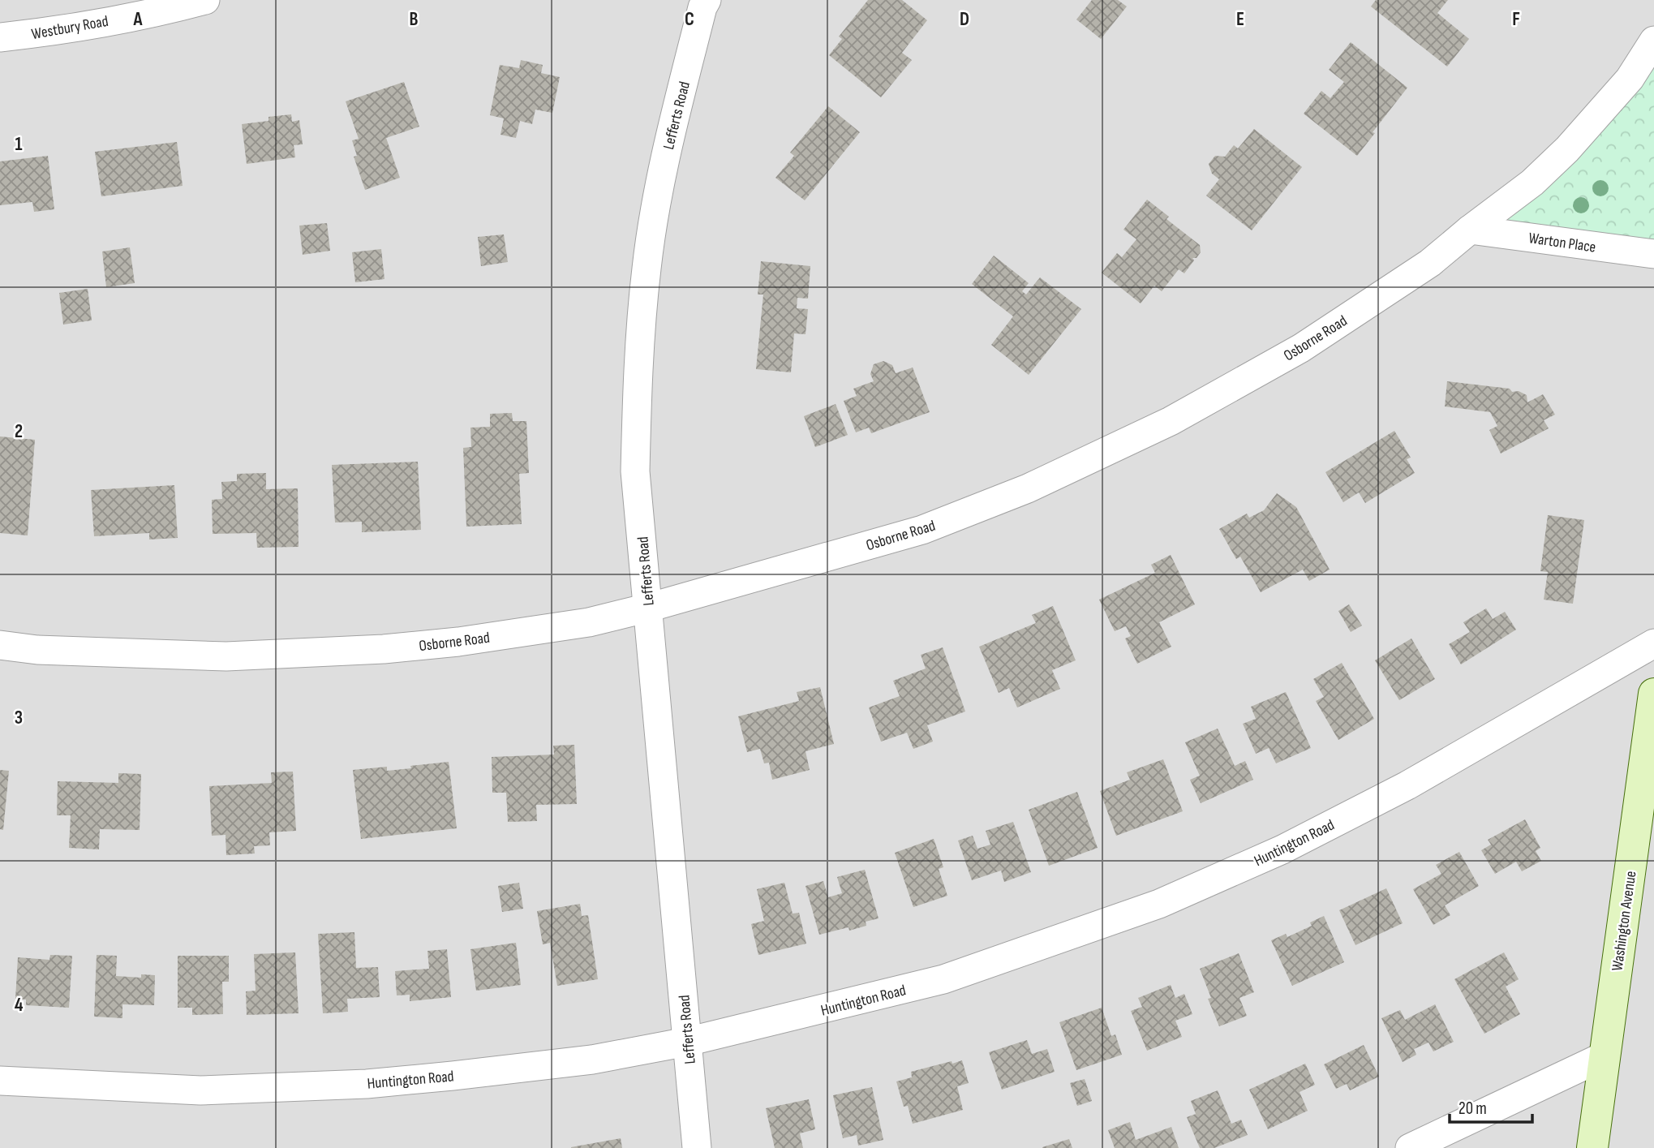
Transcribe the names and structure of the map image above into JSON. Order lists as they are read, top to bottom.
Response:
{
  "streets": {
    "main road": ["Washington Avenue"],
    "street": [
      "Westbury Road",
      "Lefferts Road",
      "Warton Place",
      "Osborne Road",
      "Huntington Road"
    ]
  },
  "crossings": [
    ["Lefferts Road", "Osborne Road"],
    ["Lefferts Road", "Huntington Road"],
    ["Warton Place", "Osborne Road"]
  ],
  "scale_bar": "20 m",
  "grid": {
    "columns": [
      "A",
      "B",
      "C",
      "D",
      "E",
      "F"
    ],
    "rows": [
      "1",
      "2",
      "3",
      "4"
    ]
  }
}
